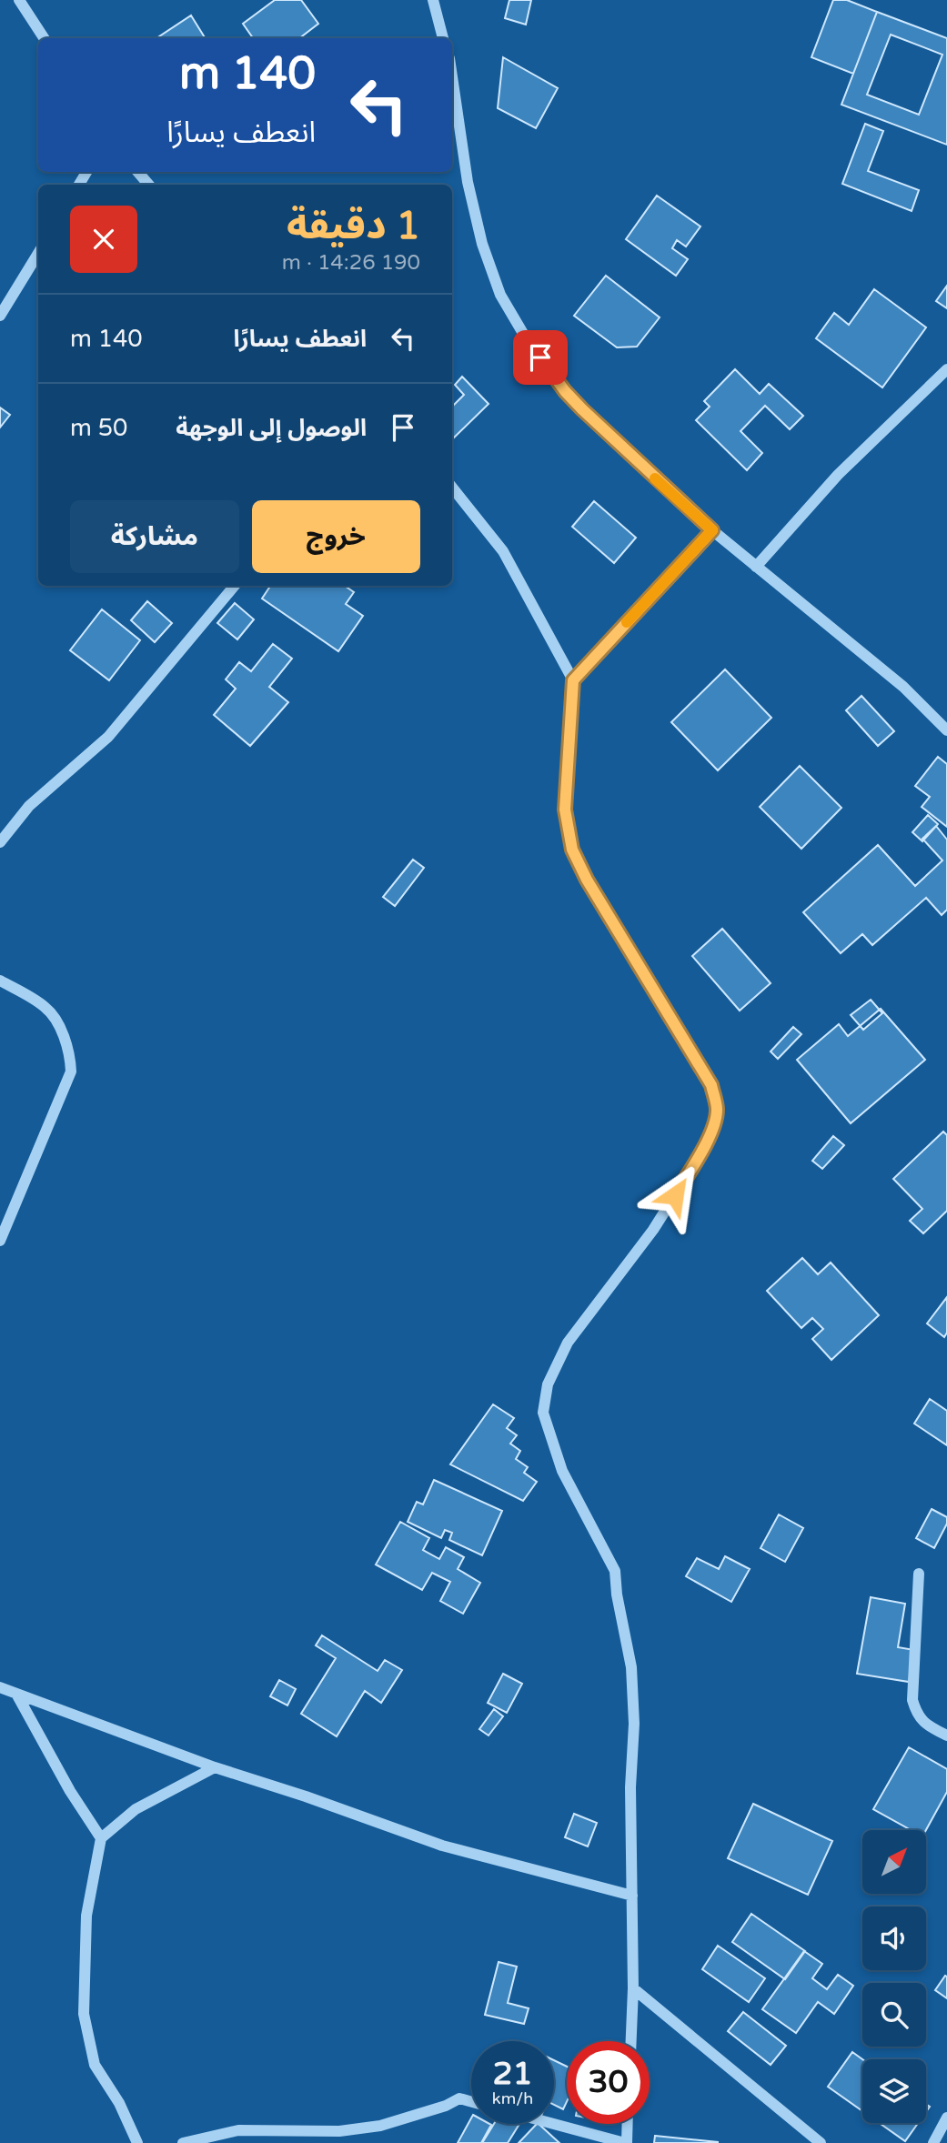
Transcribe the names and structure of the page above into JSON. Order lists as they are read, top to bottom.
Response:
{
  "north": "top right",
  "page": {
    "turn": ["140 m", "انعطف يسارًا"],
    "heading": ["1 دقيقة", "190 m · 14:26"],
    "list": [
      {
        "name": "انعطف يسارًا",
        "value": "140 m"
      },
      {
        "name": "الوصول إلى الوجهة",
        "value": "50 m"
      }
    ],
    "buttons": ["خروج", "مشاركة"],
    "speed": "21 km/h",
    "limit": "30"
  }
}
